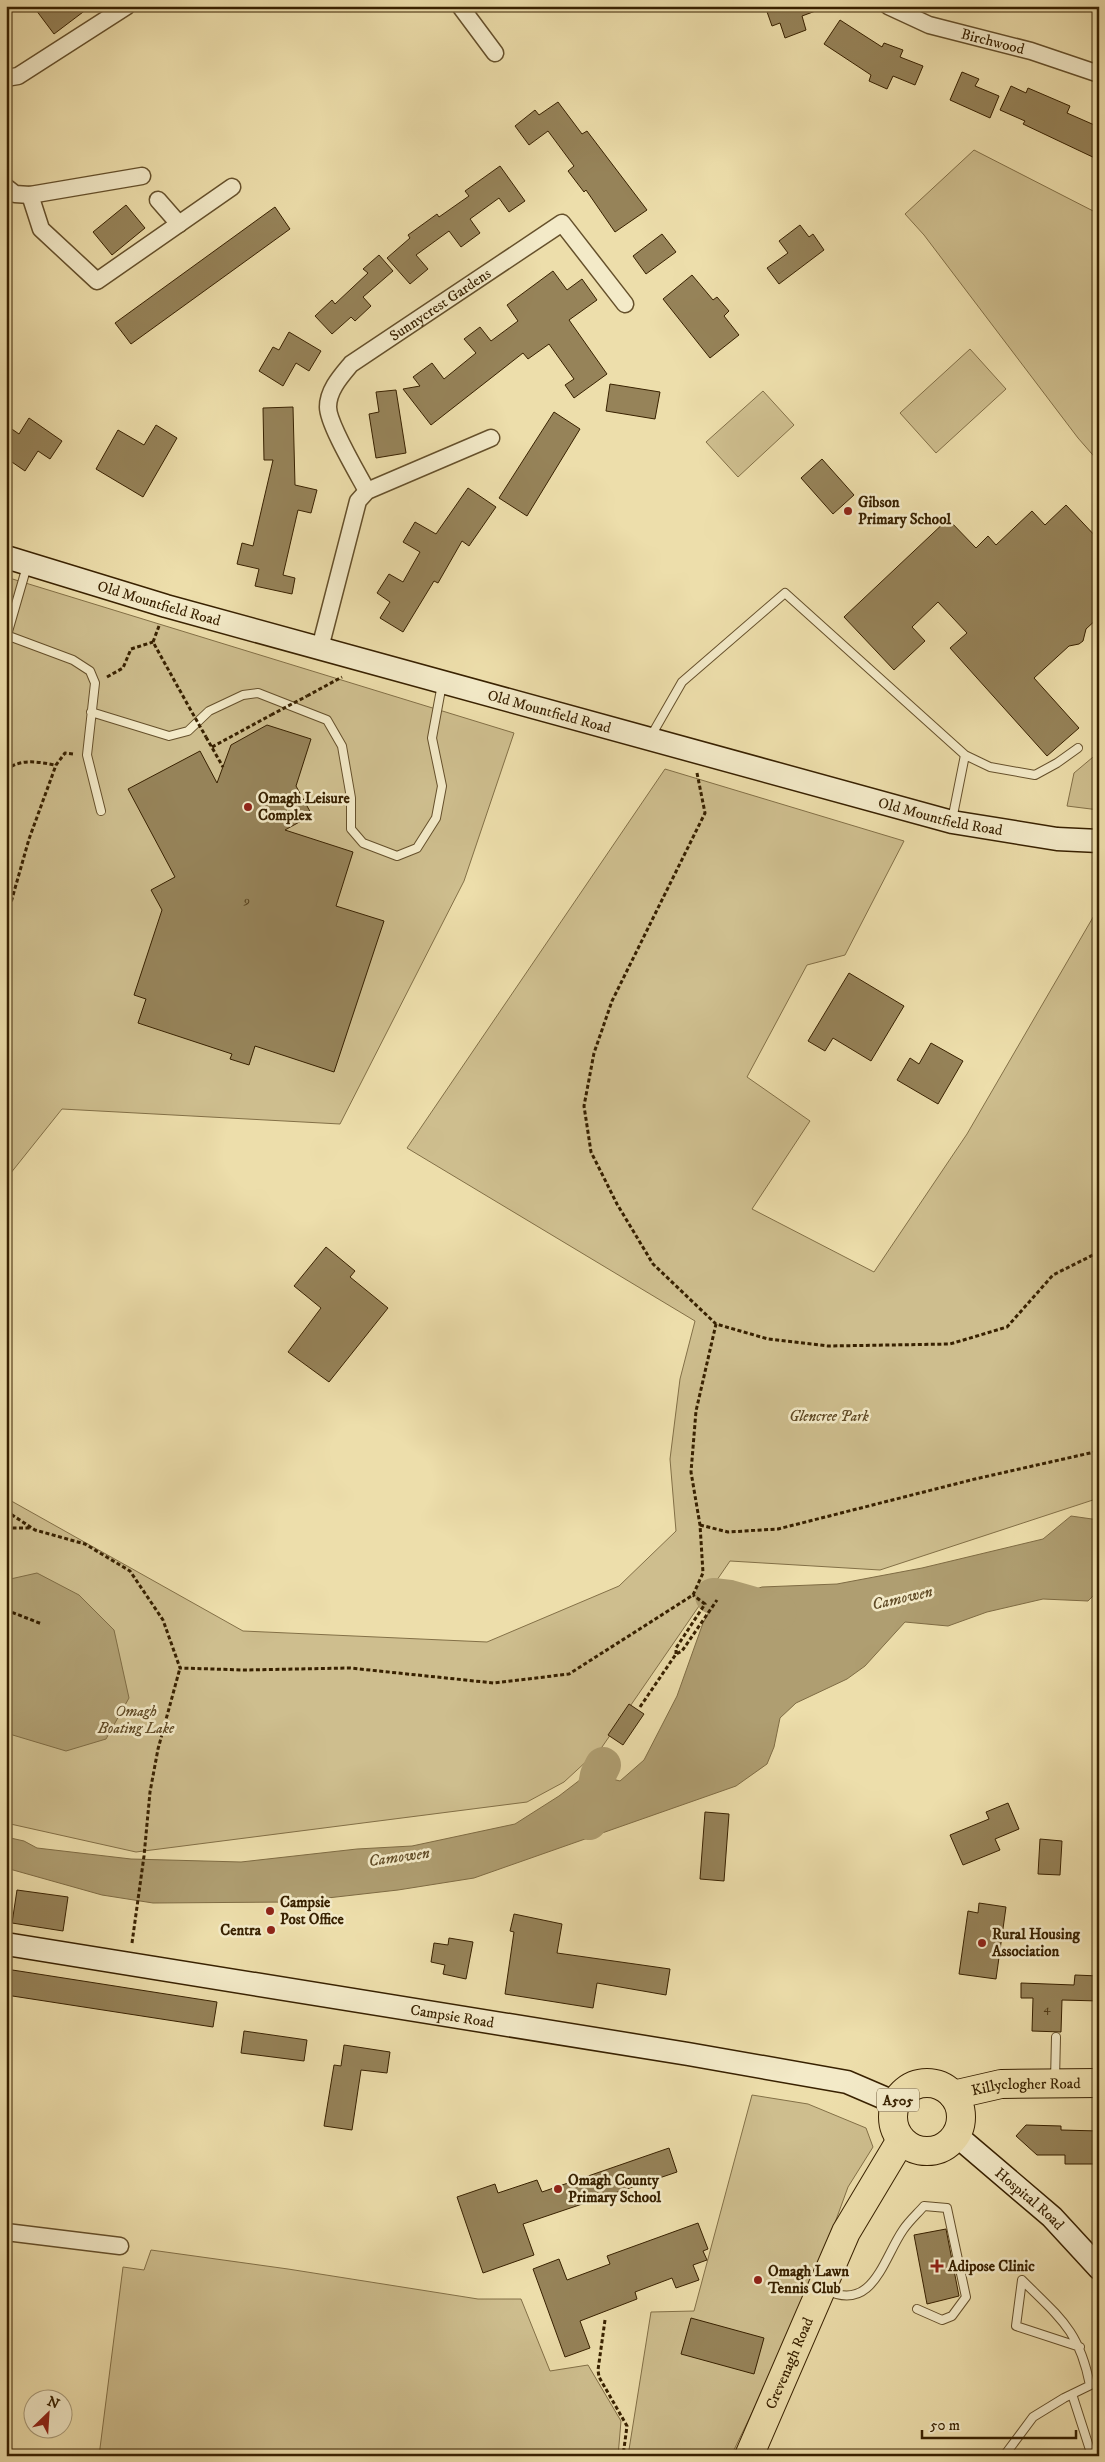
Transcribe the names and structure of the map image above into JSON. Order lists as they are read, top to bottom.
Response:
{
  "streets": {
    "highway": ["Killyclogher Road", "A505", "Crevenagh Road"],
    "street": [
      "Birchwood",
      "Sunnycrest Gardens",
      "Old Mountfield Road",
      "Campsie Road",
      "Hospital Road"
    ]
  },
  "crossings": [
    ["Campsie Road", "Killyclogher Road"],
    ["Campsie Road", "A505"],
    ["Campsie Road", "Hospital Road"],
    ["Campsie Road", "Crevenagh Road"],
    ["Killyclogher Road", "A505"],
    ["Killyclogher Road", "Hospital Road"],
    ["Killyclogher Road", "Crevenagh Road"],
    ["A505", "Hospital Road"],
    ["A505", "Crevenagh Road"],
    ["Hospital Road", "Crevenagh Road"]
  ],
  "water": ["Camowen"],
  "parks": ["Glencree Park", "Omagh Boating Lake"],
  "places": {
    "other": [
      "Gibson Primary School",
      "Omagh Leisure Complex",
      "Campsie Post Office",
      "Centra",
      "Rural Housing Association",
      "Omagh County Primary School",
      "Omagh Lawn Tennis Club"
    ],
    "health": ["Adipose Clinic"]
  },
  "house_numbers": ["9", "4"],
  "scale_bar": "50 m",
  "north": "top right"
}
